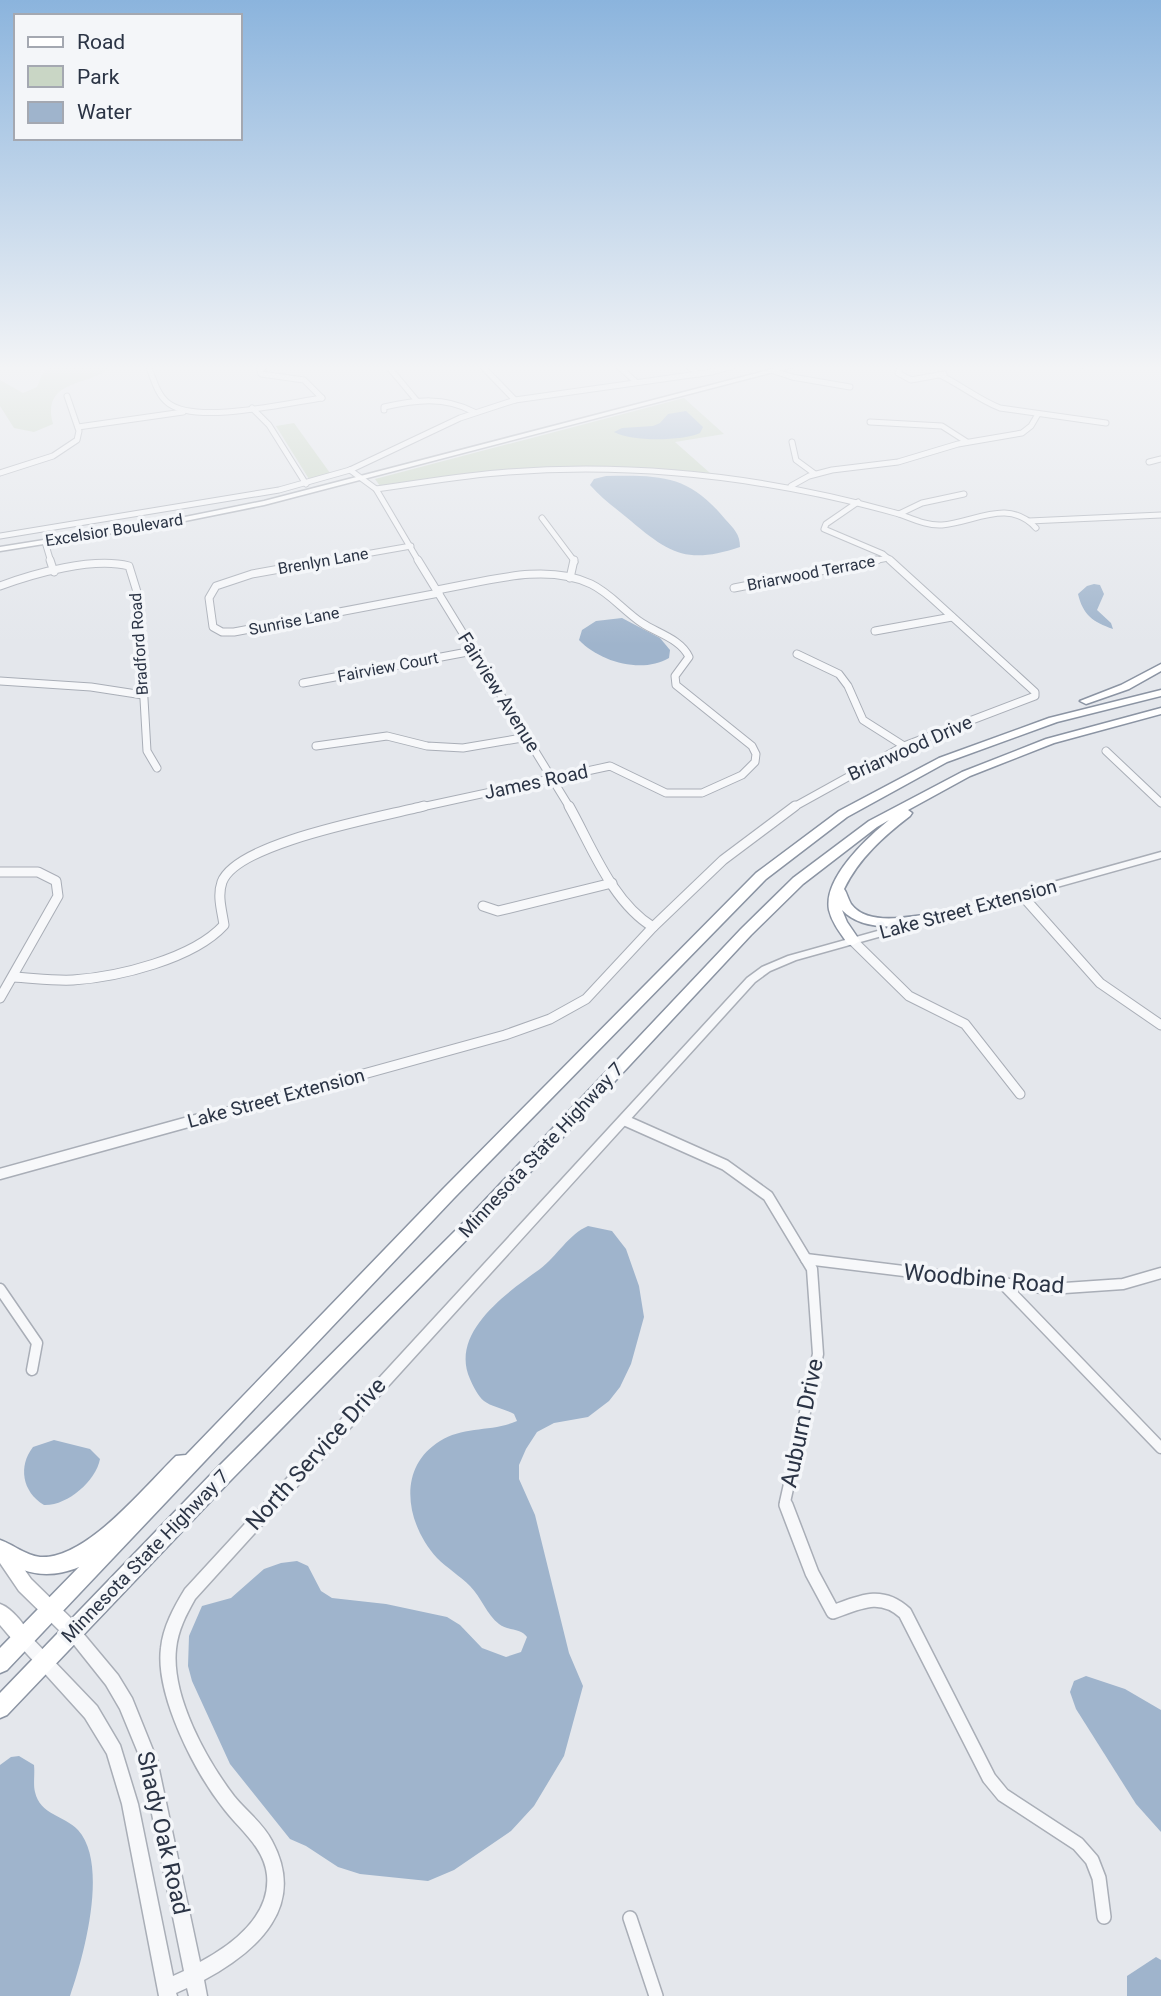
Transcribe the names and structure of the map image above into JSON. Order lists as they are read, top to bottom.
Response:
{
  "streets": {
    "highway": ["Minnesota State Highway 7"],
    "main road": ["Excelsior Boulevard", "Shady Oak Road"],
    "street": [
      "Brenlyn Lane",
      "Briarwood Terrace",
      "Sunrise Lane",
      "Bradford Road",
      "Fairview Court",
      "Fairview Avenue",
      "Briarwood Drive",
      "James Road",
      "Lake Street Extension",
      "Woodbine Road",
      "Auburn Drive",
      "North Service Drive"
    ]
  },
  "crossings": [
    ["Excelsior Boulevard", "Fairview Avenue"],
    ["Brenlyn Lane", "Sunrise Lane"],
    ["Brenlyn Lane", "Fairview Avenue"],
    ["Briarwood Terrace", "Briarwood Drive"],
    ["Sunrise Lane", "Fairview Avenue"],
    ["Sunrise Lane", "James Road"],
    ["Fairview Court", "Fairview Avenue"],
    ["Fairview Avenue", "Briarwood Drive"],
    ["Fairview Avenue", "James Road"],
    ["Briarwood Drive", "Lake Street Extension"],
    ["Lake Street Extension", "North Service Drive"],
    ["Minnesota State Highway 7", "Shady Oak Road"],
    ["Woodbine Road", "Auburn Drive"],
    ["Auburn Drive", "North Service Drive"],
    ["North Service Drive", "Shady Oak Road"]
  ],
  "legend": ["Road", "Park", "Water"]
}
